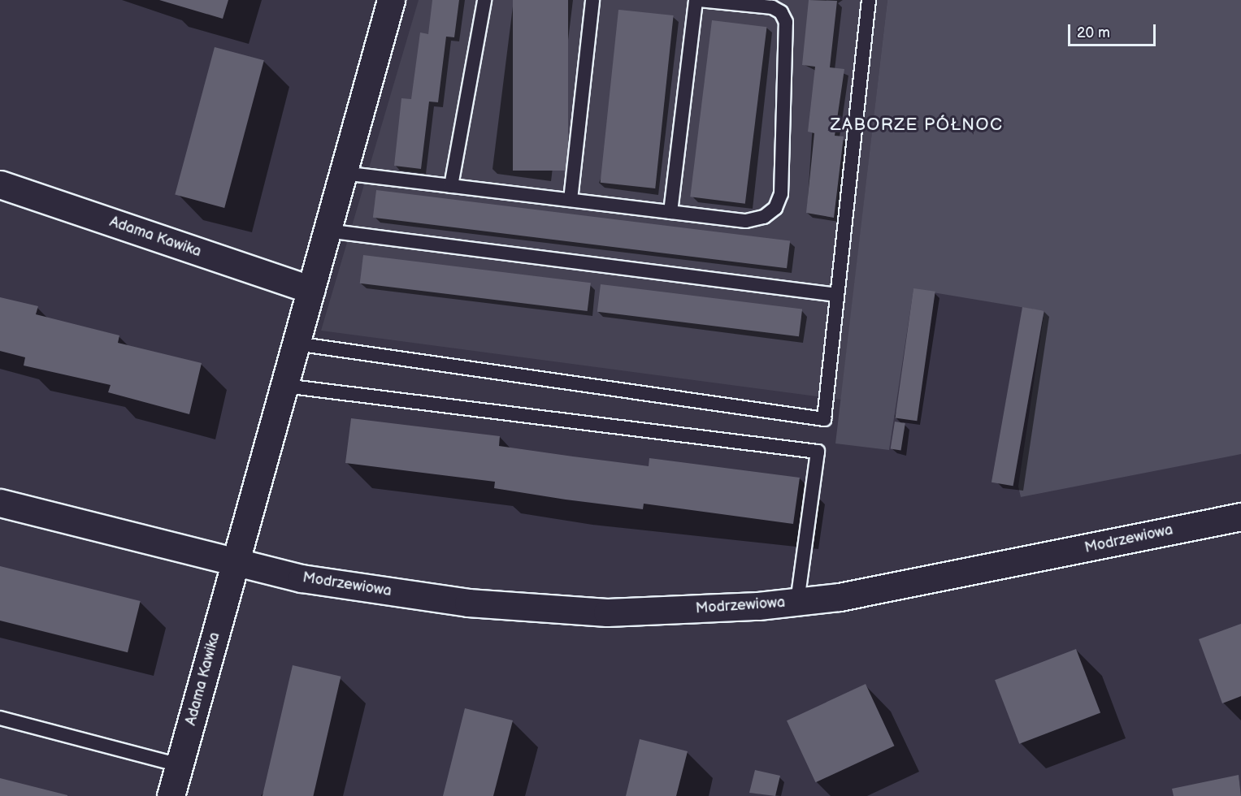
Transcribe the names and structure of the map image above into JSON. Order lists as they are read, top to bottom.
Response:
{
  "streets": {
    "street": ["Adama Kawika", "Modrzewiowa"]
  },
  "crossings": [
    ["Adama Kawika", "Modrzewiowa"]
  ],
  "districts": ["ZABORZE PÓŁNOC"],
  "scale_bar": "20 m"
}
